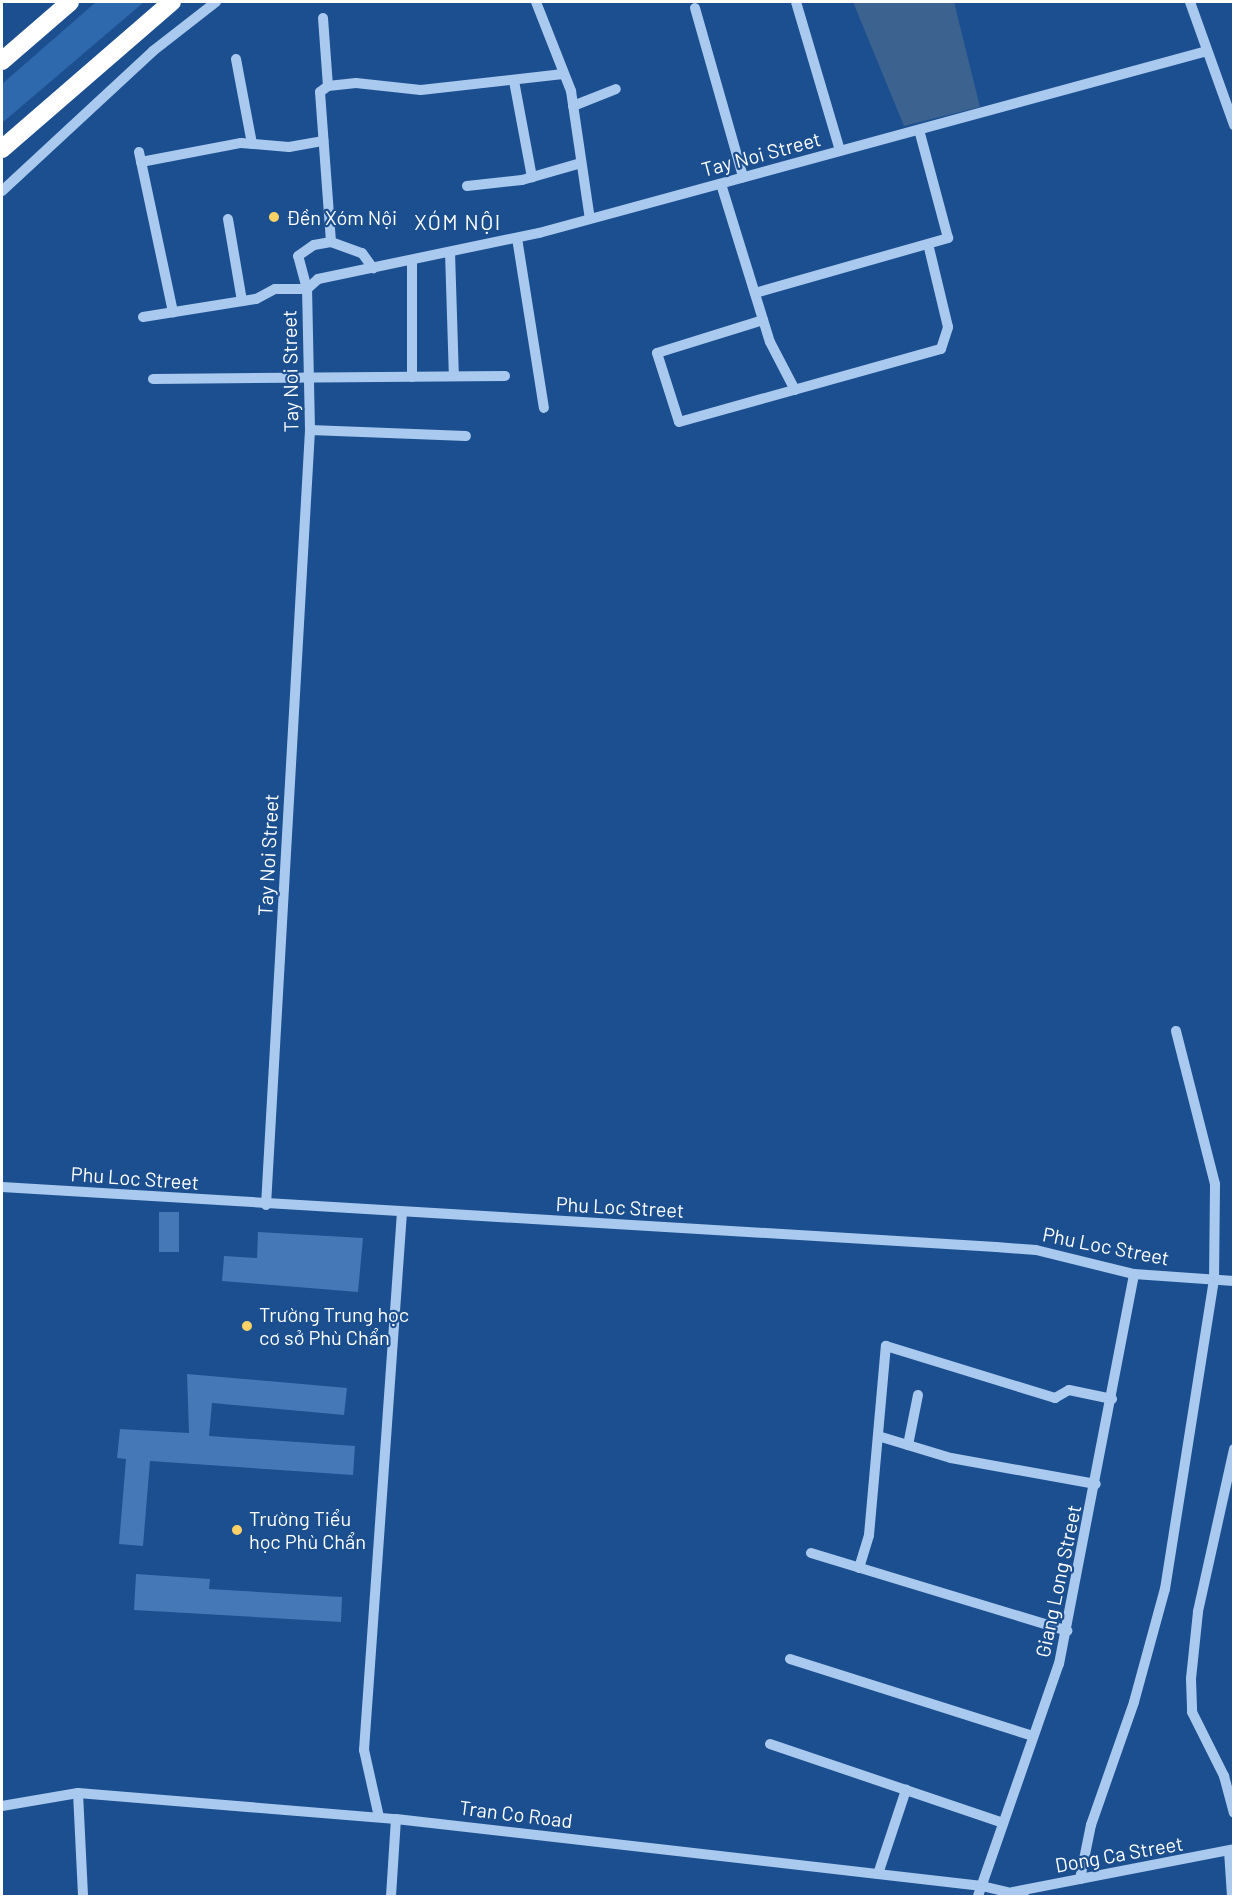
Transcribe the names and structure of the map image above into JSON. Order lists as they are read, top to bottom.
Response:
{
  "streets": {
    "street": [
      "Tay Noi Street",
      "Phu Loc Street",
      "Giang Long Street",
      "Tran Co Road",
      "Dong Ca Street"
    ]
  },
  "crossings": [
    ["Tay Noi Street", "Phu Loc Street"],
    ["Phu Loc Street", "Giang Long Street"],
    ["Giang Long Street", "Tran Co Road"],
    ["Tran Co Road", "Dong Ca Street"]
  ],
  "districts": ["XÓM NỘI"],
  "places": ["Đền Xóm Nội", "Trường Trung học cơ sở Phù Chẩn", "Trường Tiểu học Phù Chẩn"]
}
